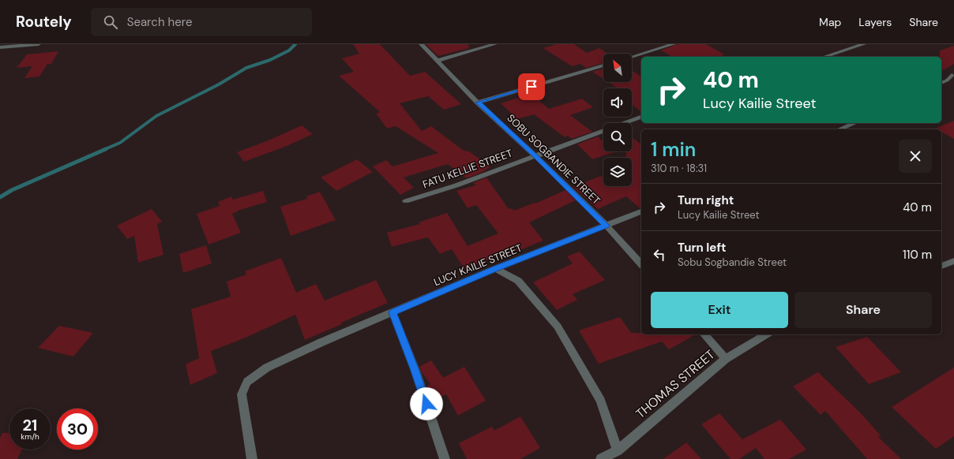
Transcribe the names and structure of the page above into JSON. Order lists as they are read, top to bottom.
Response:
{
  "streets": {
    "street": [
      "SOBU SOGBANDIE STREET",
      "FATU KELLIE STREET",
      "LUCY KAILIE STREET",
      "THOMAS STREET"
    ]
  },
  "crossings": [
    ["SOBU SOGBANDIE STREET", "FATU KELLIE STREET"],
    ["SOBU SOGBANDIE STREET", "LUCY KAILIE STREET"]
  ],
  "north": "top left",
  "page": {
    "header": "Routely",
    "search": "Search here",
    "nav": ["Map", "Layers", "Share"],
    "turn": ["40 m", "Lucy Kailie Street"],
    "heading": ["1 min", "310 m · 18:31"],
    "list": [
      {
        "name": "Turn right",
        "note": "Lucy Kailie Street",
        "value": "40 m"
      },
      {
        "name": "Turn left",
        "note": "Sobu Sogbandie Street",
        "value": "110 m"
      }
    ],
    "buttons": ["Exit", "Share"],
    "speed": "21 km/h",
    "limit": "30"
  }
}
